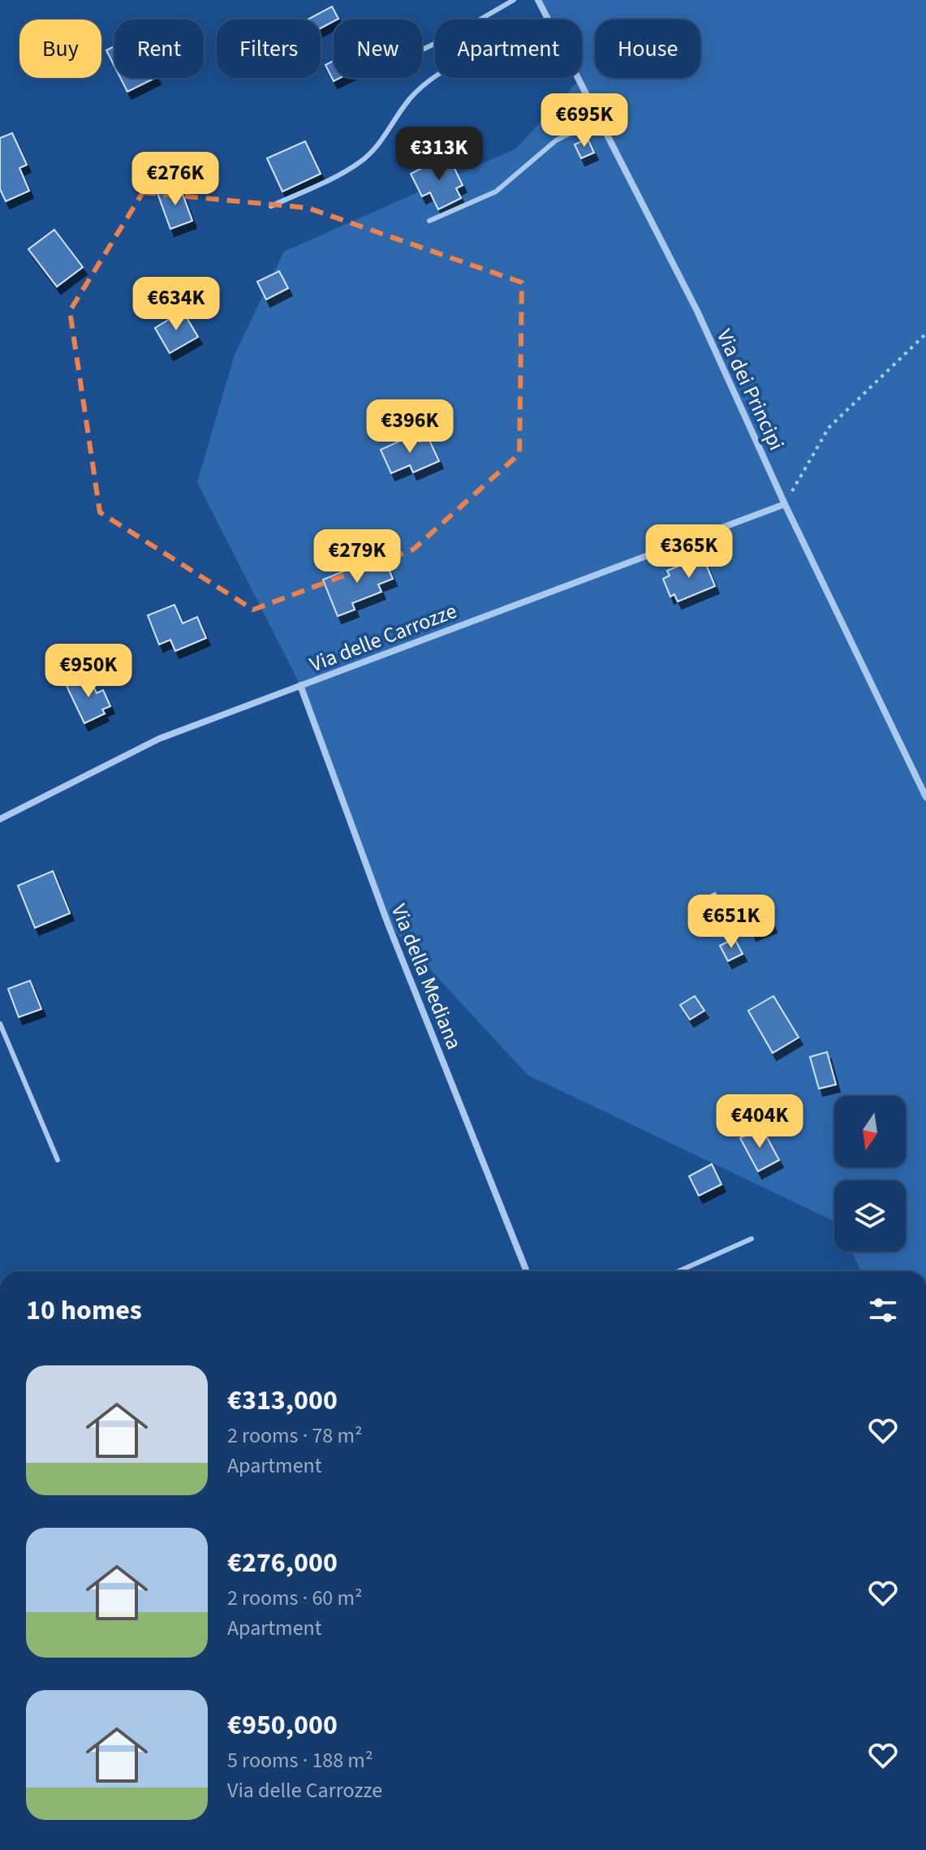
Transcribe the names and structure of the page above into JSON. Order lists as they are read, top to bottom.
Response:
{
  "streets": {
    "street": ["Via dei Principi", "Via delle Carrozze", "Via della Mediana"]
  },
  "crossings": [
    ["Via dei Principi", "Via delle Carrozze"],
    ["Via delle Carrozze", "Via della Mediana"]
  ],
  "north": "bottom",
  "page": {
    "chip": [
      "Buy",
      "Rent",
      "Filters",
      "New",
      "Apartment",
      "House"
    ],
    "price": [
      "€695K",
      "€313K",
      "€276K",
      "€634K",
      "€396K",
      "€365K",
      "€279K",
      "€950K",
      "€651K",
      "€404K"
    ],
    "heading": "10 homes",
    "list": [
      {
        "name": "€313,000",
        "note": "2 rooms · 78 m² · Apartment"
      },
      {
        "name": "€276,000",
        "note": "2 rooms · 60 m² · Apartment"
      },
      {
        "name": "€950,000",
        "note": "5 rooms · 188 m² · Via delle Carrozze"
      }
    ]
  }
}
